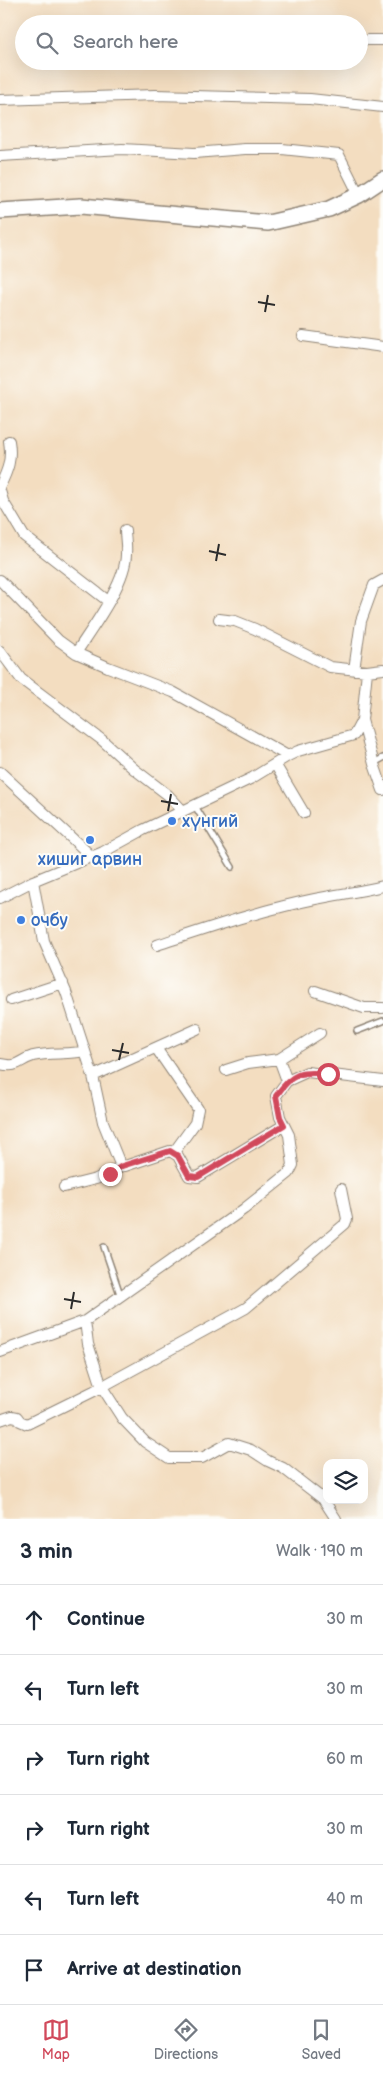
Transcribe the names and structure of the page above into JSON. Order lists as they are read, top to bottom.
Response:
{
  "places": ["хүнгий", "хишиг арвин", "очбу"],
  "page": {
    "search": "Search here",
    "heading": ["3 min", "Walk · 190 m"],
    "list": [
      ["Continue", "30 m"],
      ["Turn left", "30 m"],
      ["Turn right", "60 m"],
      ["Turn right", "30 m"],
      ["Turn left", "40 m"],
      "Arrive at destination"
    ],
    "nav": ["Map", "Directions", "Saved"]
  }
}
